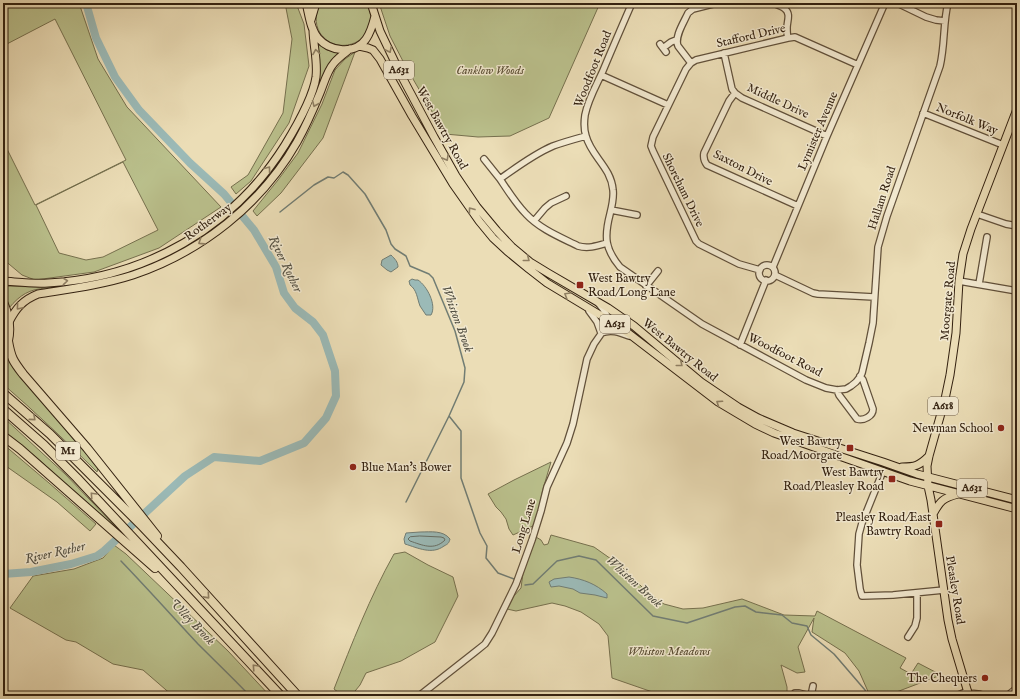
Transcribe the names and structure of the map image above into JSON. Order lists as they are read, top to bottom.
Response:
{
  "streets": {
    "highway": ["M1"],
    "main road": [
      "A631",
      "West Bawtry Road",
      "Rotherway",
      "Moorgate Road",
      "A618",
      "Pleasley Road"
    ],
    "street": [
      "Stafford Drive",
      "Woodfoot Road",
      "Middle Drive",
      "Norfolk Way",
      "Lymister Avenue",
      "Saxton Drive",
      "Shoreham Drive",
      "Hallam Road",
      "Long Lane"
    ]
  },
  "crossings": [
    ["Stafford Drive", "Middle Drive"],
    ["Stafford Drive", "Lymister Avenue"],
    ["Stafford Drive", "Shoreham Drive"],
    ["A631", "West Bawtry Road"],
    ["A631", "Moorgate Road"],
    ["A631", "A618"],
    ["A631", "Long Lane"],
    ["A631", "Pleasley Road"],
    ["Middle Drive", "Lymister Avenue"],
    ["Middle Drive", "Saxton Drive"],
    ["Norfolk Way", "Hallam Road"],
    ["Norfolk Way", "Moorgate Road"],
    ["West Bawtry Road", "Moorgate Road"],
    ["West Bawtry Road", "A618"],
    ["West Bawtry Road", "Long Lane"],
    ["West Bawtry Road", "Pleasley Road"],
    ["Lymister Avenue", "Saxton Drive"],
    ["Lymister Avenue", "Shoreham Drive"],
    ["Moorgate Road", "A618"],
    ["A618", "Pleasley Road"]
  ],
  "water": ["River Rother", "Whiston Brook", "Ulley Brook"],
  "parks": ["Canklow Woods", "Whiston Meadows"],
  "places": {
    "transit": [
      "West Bawtry Road/Long Lane",
      "West Bawtry Road/Moorgate",
      "West Bawtry Road/Pleasley Road",
      "Pleasley Road/East Bawtry Road"
    ],
    "other": ["Newman School", "Blue Man's Bower", "The Chequers"]
  }
}
